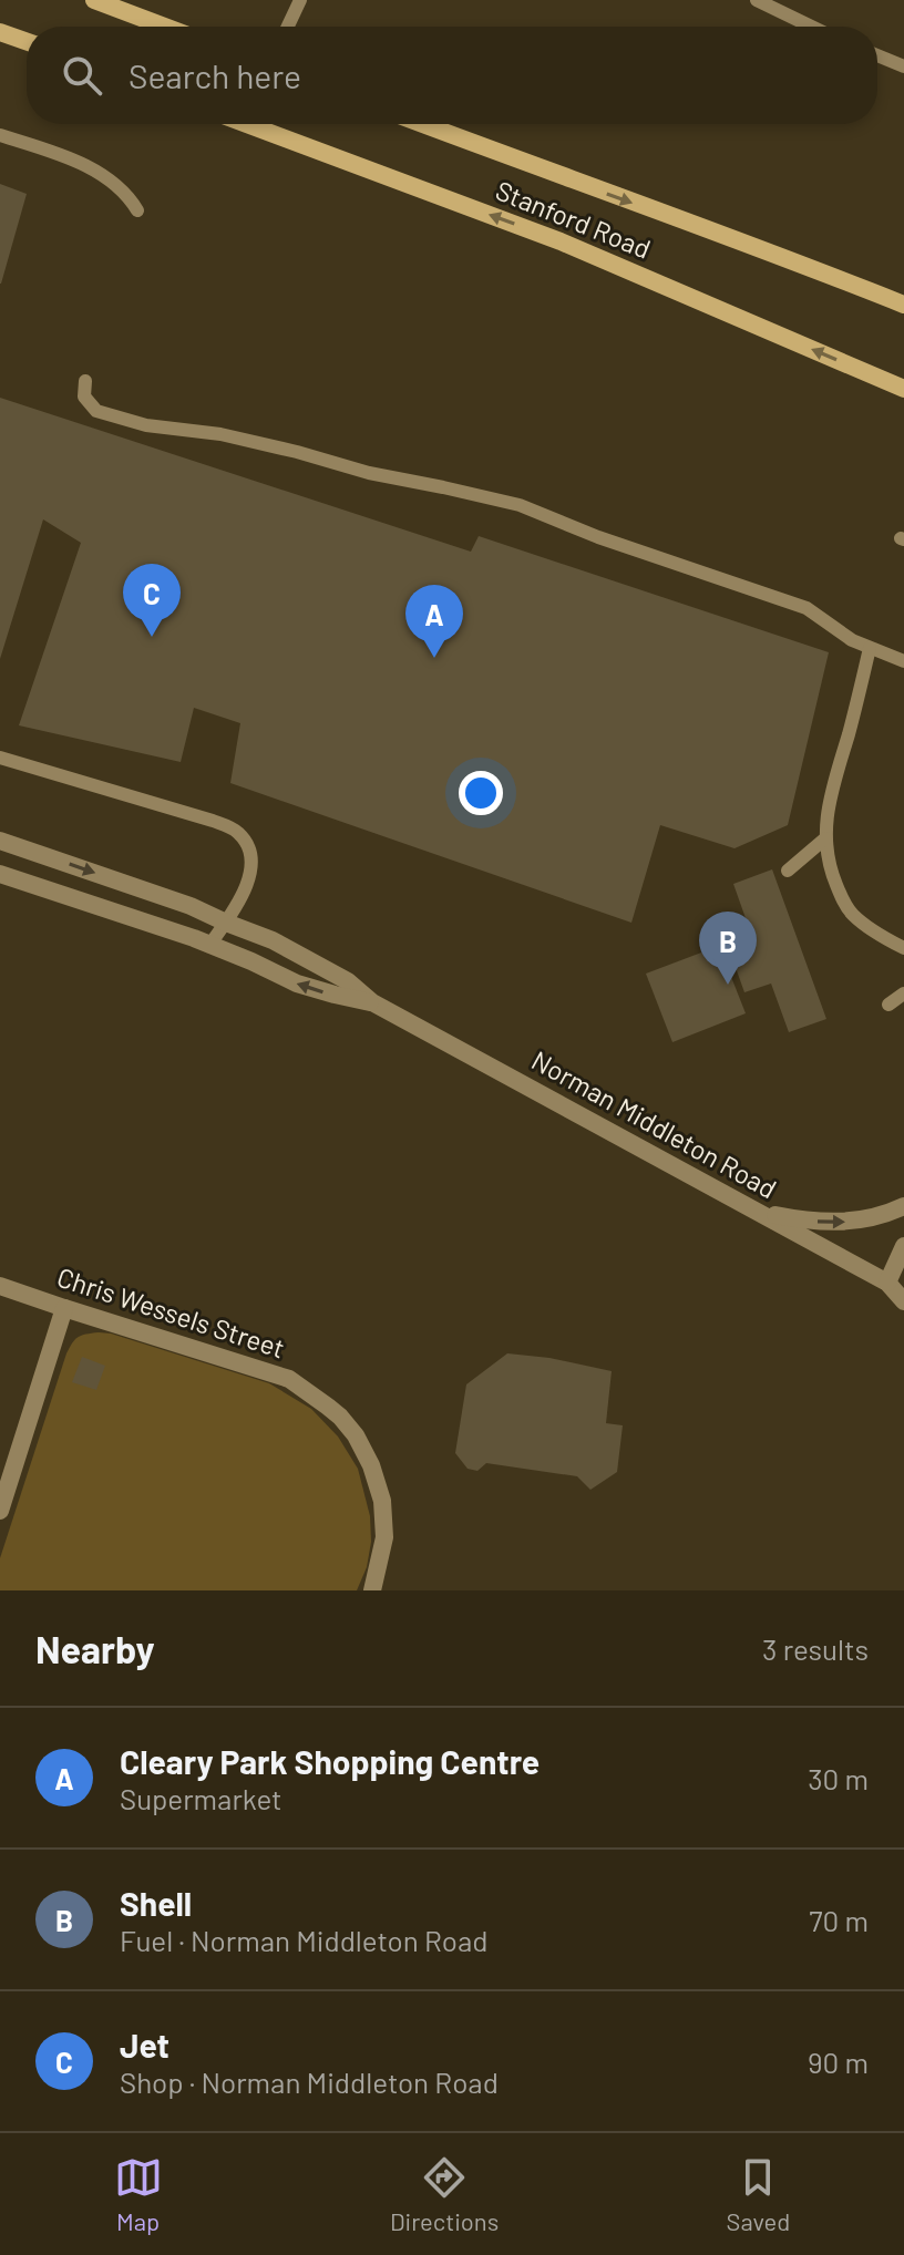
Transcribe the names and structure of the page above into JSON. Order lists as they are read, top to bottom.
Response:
{
  "streets": {
    "main road": ["Stanford Road"],
    "street": ["Norman Middleton Road", "Chris Wessels Street"]
  },
  "page": {
    "search": "Search here",
    "pins": ["C", "A", "B"],
    "heading": ["Nearby", "3 results"],
    "list": [
      {
        "mark": "A",
        "name": "Cleary Park Shopping Centre",
        "note": "Supermarket",
        "value": "30 m"
      },
      {
        "mark": "B",
        "name": "Shell",
        "note": "Fuel · Norman Middleton Road",
        "value": "70 m"
      },
      {
        "mark": "C",
        "name": "Jet",
        "note": "Shop · Norman Middleton Road",
        "value": "90 m"
      }
    ],
    "nav": ["Map", "Directions", "Saved"]
  }
}
